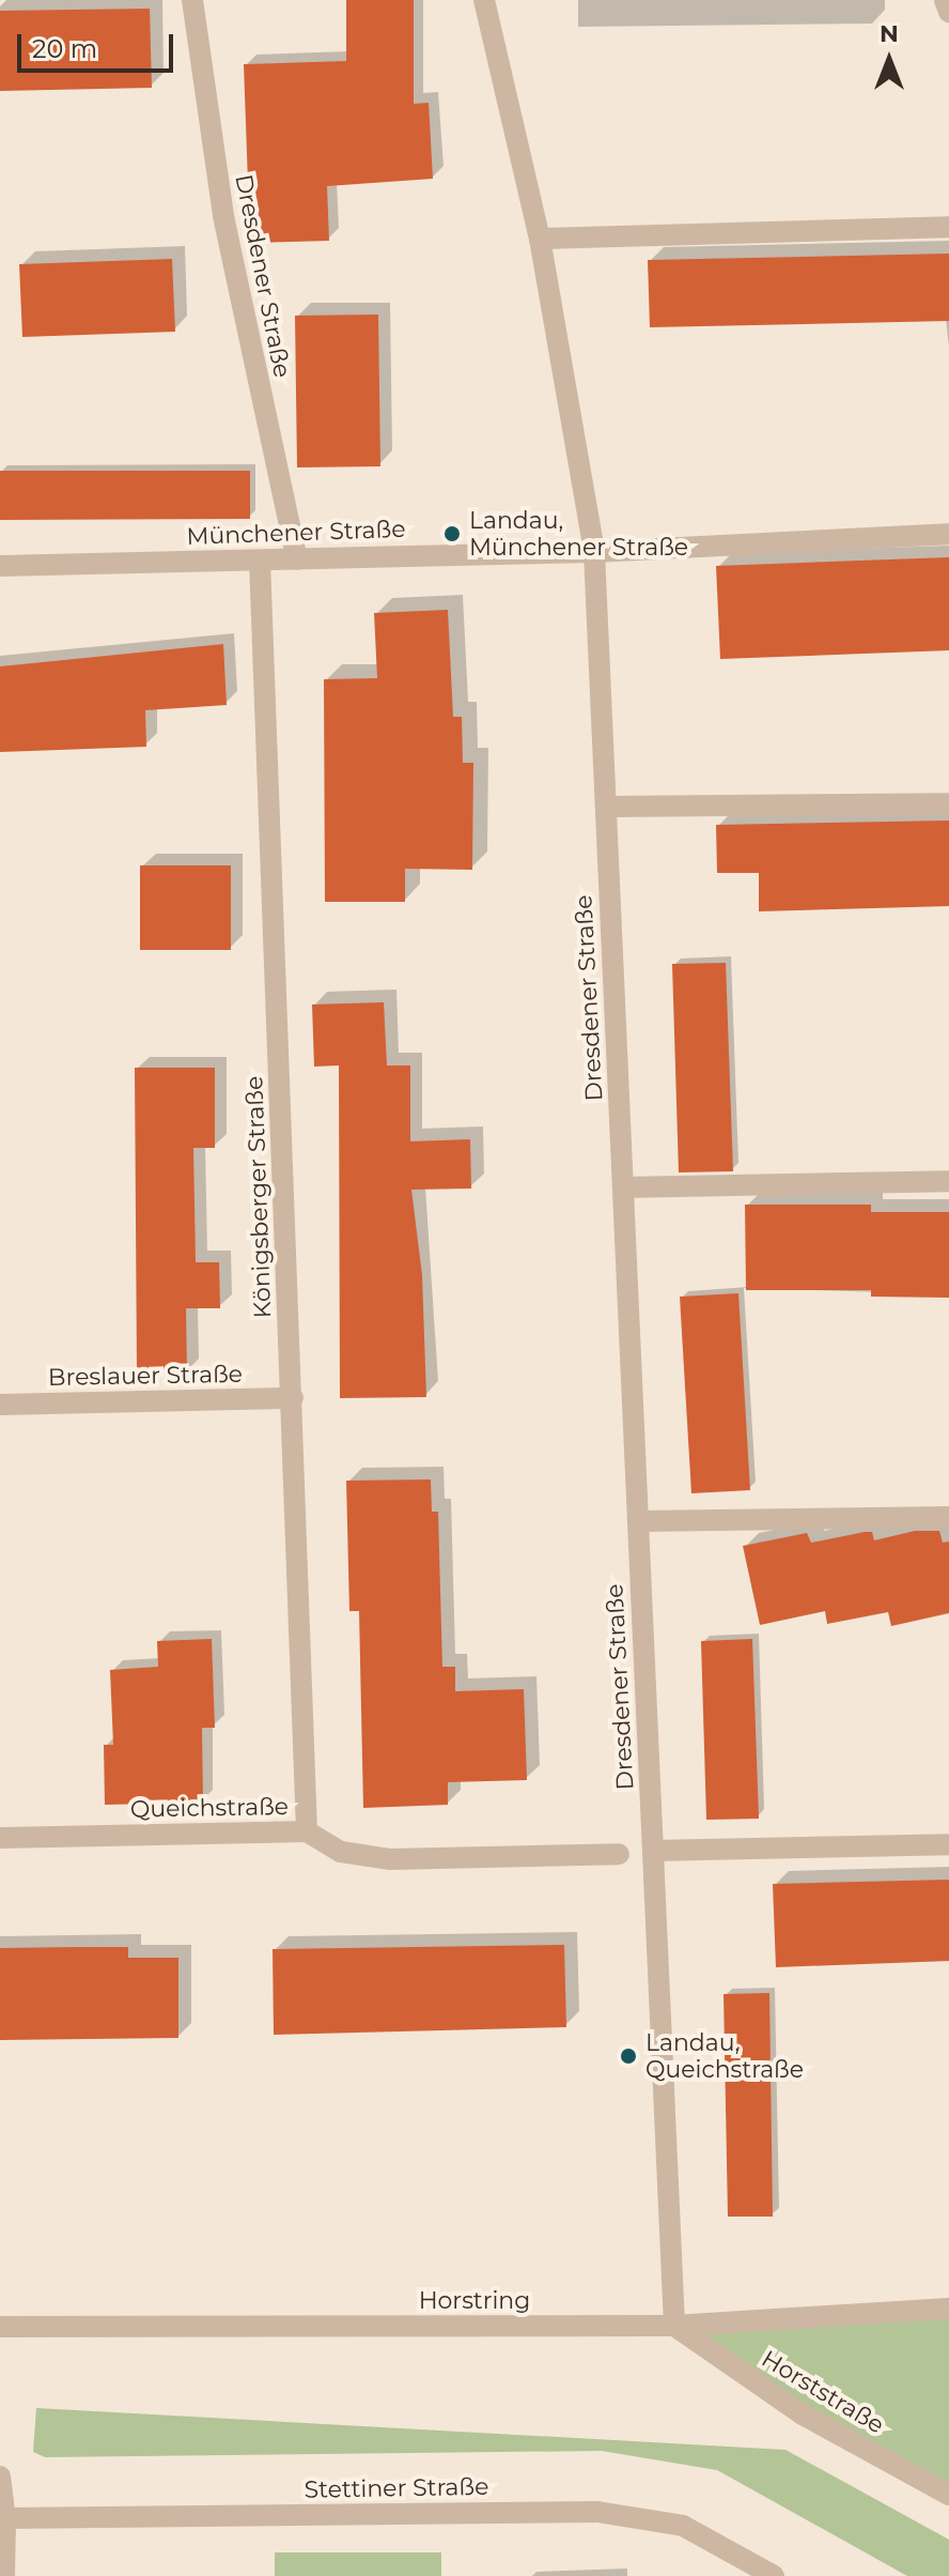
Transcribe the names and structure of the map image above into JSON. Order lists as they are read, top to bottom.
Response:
{
  "streets": {
    "street": [
      "Dresdener Straße",
      "Münchener Straße",
      "Königsberger Straße",
      "Breslauer Straße",
      "Queichstraße",
      "Horstring",
      "Horststraße",
      "Stettiner Straße"
    ]
  },
  "crossings": [
    ["Dresdener Straße", "Münchener Straße"],
    ["Dresdener Straße", "Horstring"],
    ["Dresdener Straße", "Horststraße"],
    ["Münchener Straße", "Königsberger Straße"],
    ["Königsberger Straße", "Breslauer Straße"],
    ["Königsberger Straße", "Queichstraße"],
    ["Horstring", "Horststraße"]
  ],
  "places": ["Landau, Münchener Straße", "Landau, Queichstraße"],
  "scale_bar": "20 m",
  "north": "top"
}
